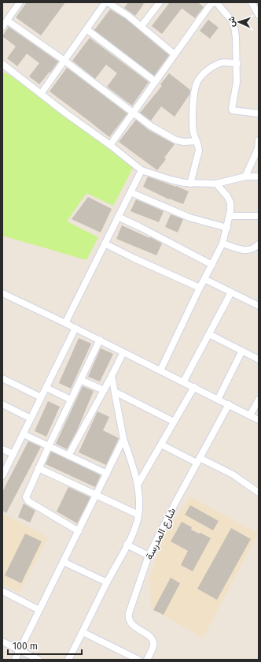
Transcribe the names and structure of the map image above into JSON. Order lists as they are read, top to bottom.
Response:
{
  "streets": {
    "street": ["شارع المدرسة"]
  },
  "scale_bar": "100 m",
  "north": "left"
}
